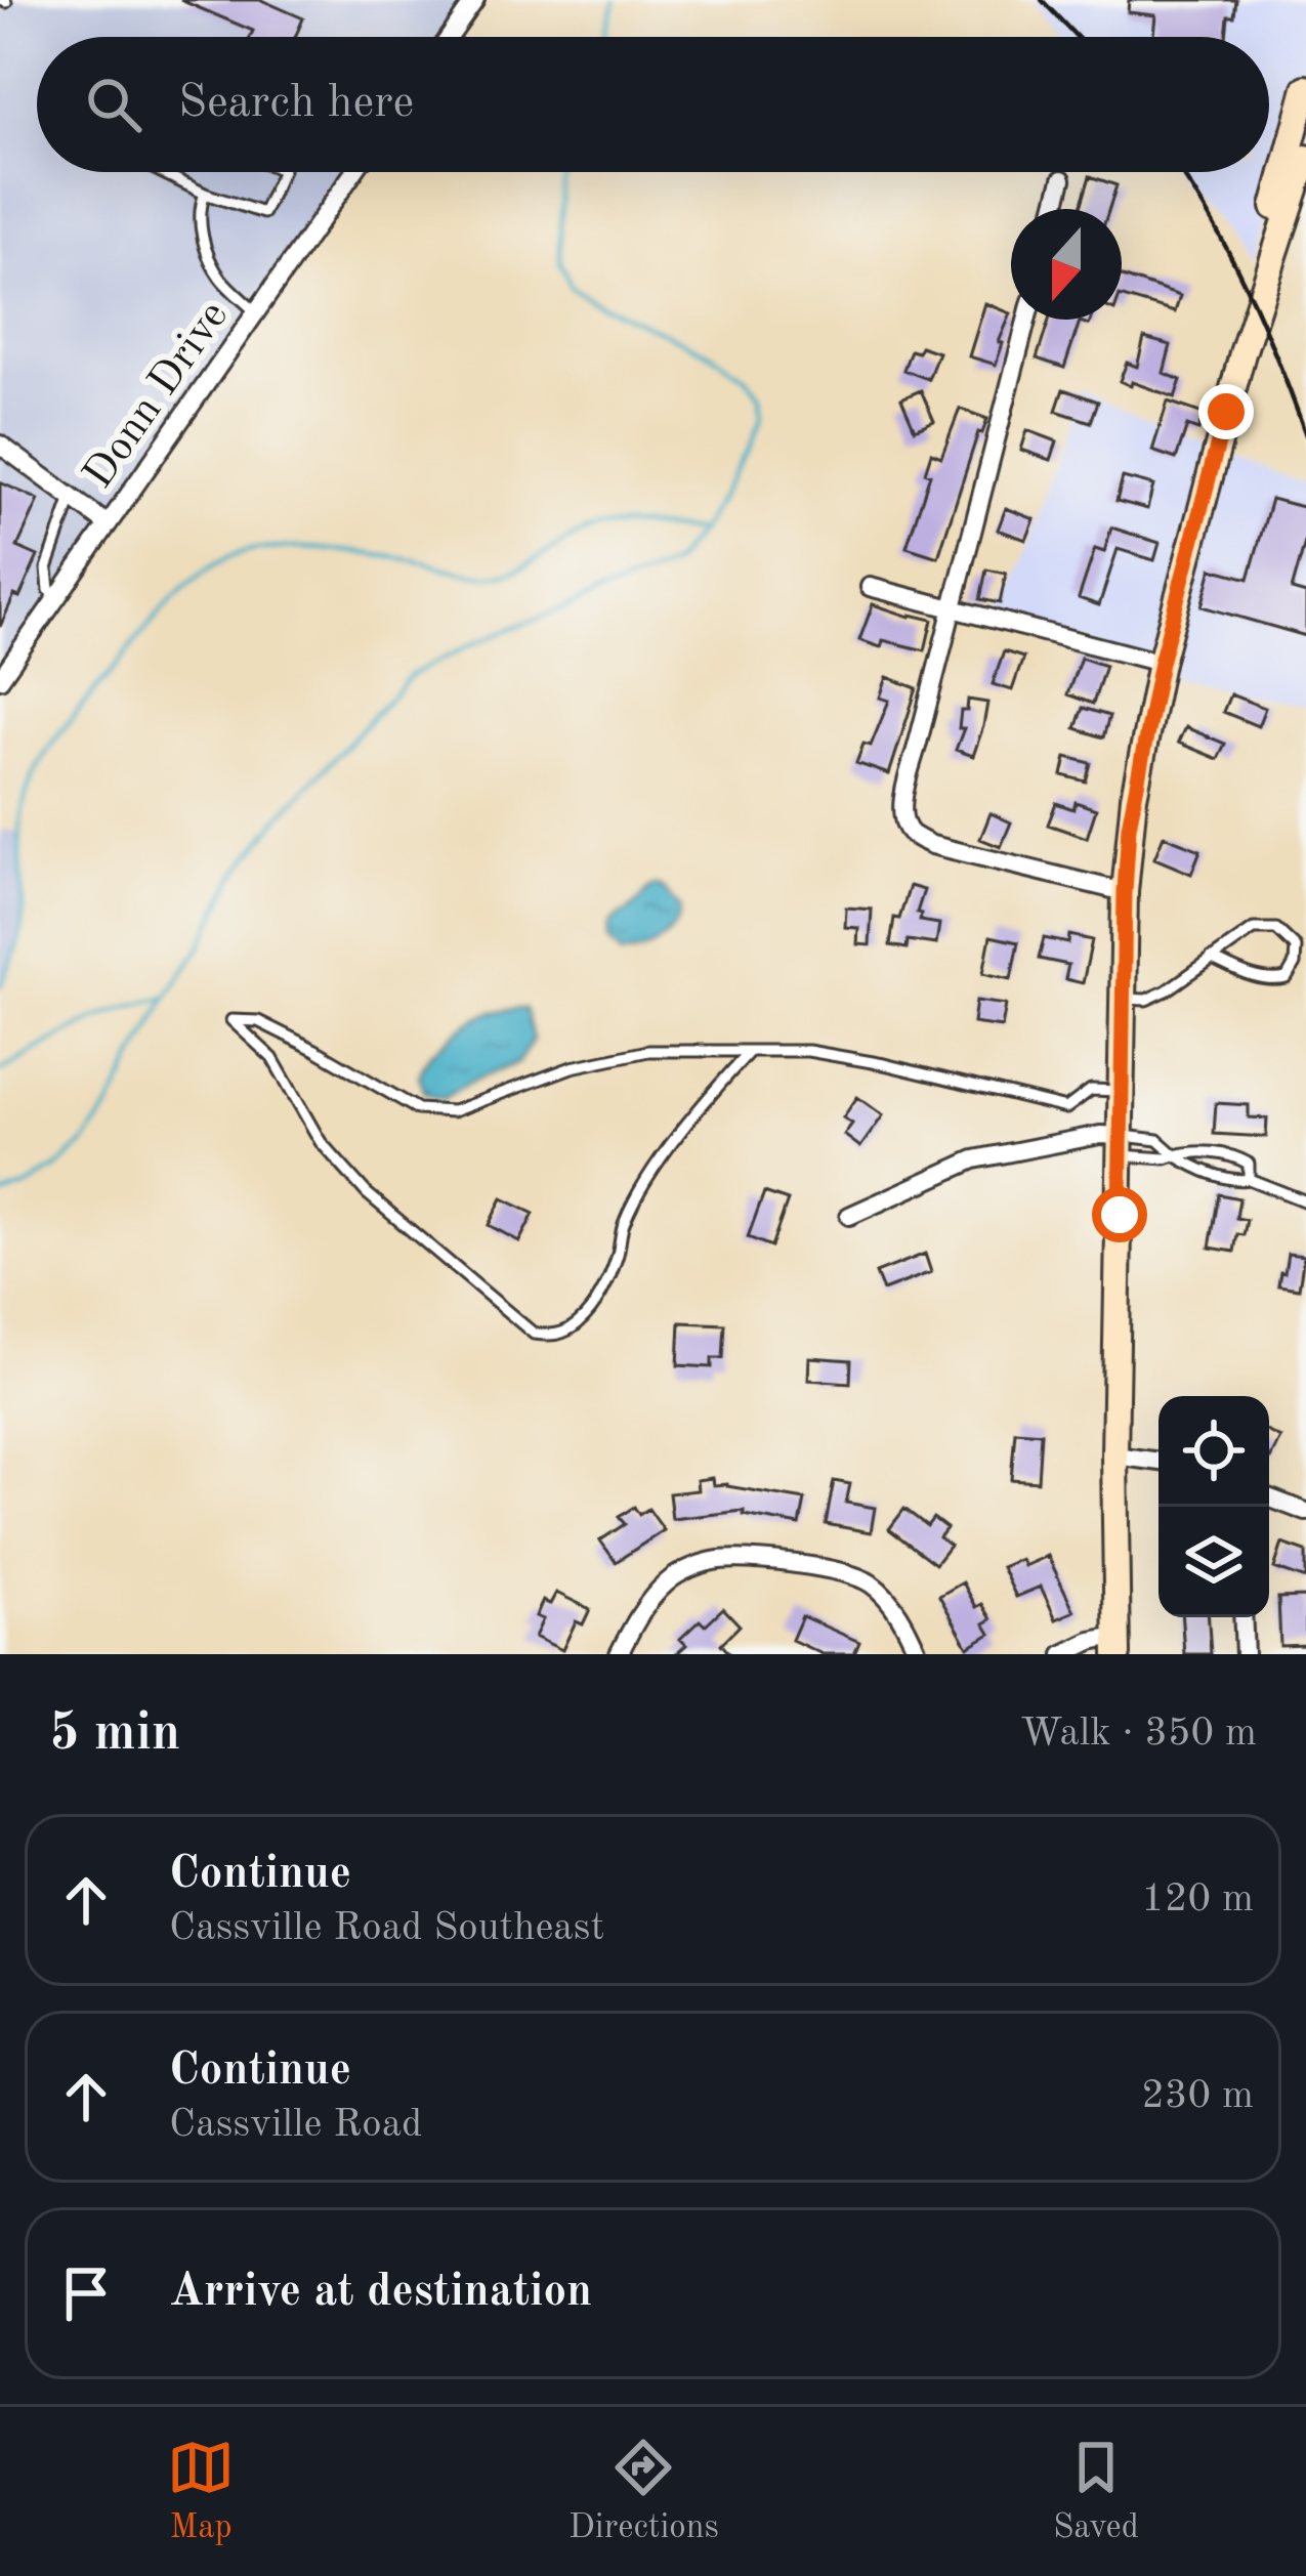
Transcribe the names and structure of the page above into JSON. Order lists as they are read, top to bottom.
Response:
{
  "streets": {
    "street": ["Donn Drive"]
  },
  "north": "bottom",
  "page": {
    "search": "Search here",
    "heading": ["5 min", "Walk · 350 m"],
    "list": [
      ["Continue", "Cassville Road Southeast", "120 m"],
      ["Continue", "Cassville Road", "230 m"],
      "Arrive at destination"
    ],
    "nav": ["Map", "Directions", "Saved"]
  }
}
